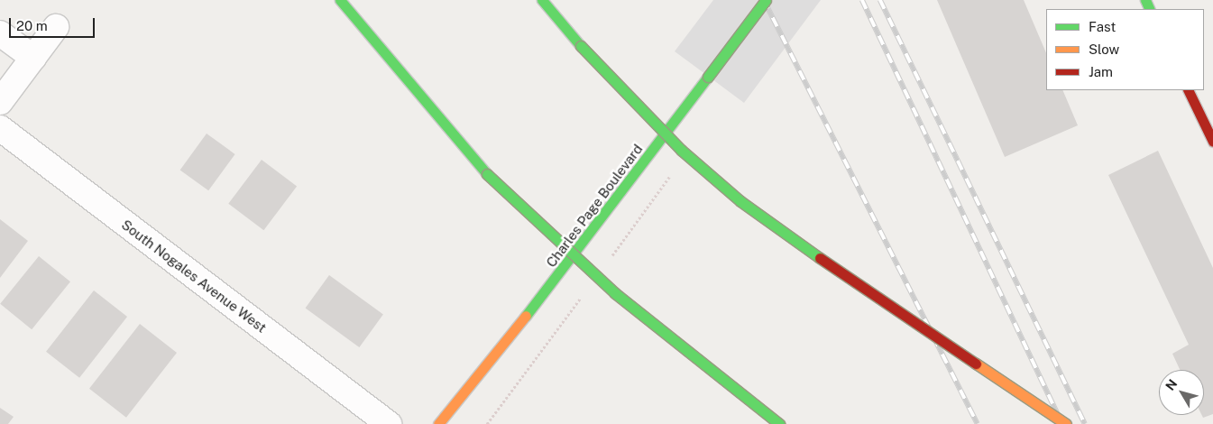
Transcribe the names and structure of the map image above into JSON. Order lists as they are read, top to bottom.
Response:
{
  "streets": {
    "main road": ["Charles Page Boulevard"],
    "street": ["South Nogales Avenue West"]
  },
  "legend": ["Fast", "Slow", "Jam"],
  "scale_bar": "20 m",
  "north": "top left"
}
